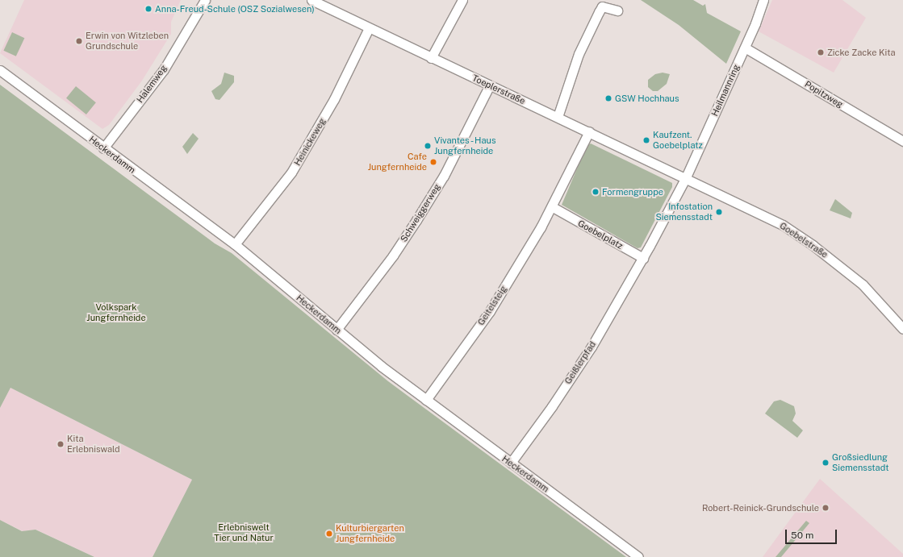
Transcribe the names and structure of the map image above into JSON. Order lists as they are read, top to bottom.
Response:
{
  "streets": {
    "street": [
      "Halemweg",
      "Toeplerstraße",
      "Heilmannring",
      "Popitzweg",
      "Heinickeweg",
      "Heckerdamm",
      "Schweiggerweg",
      "Goebelplatz",
      "Goebelstraße",
      "Geitelsteig",
      "Geißlerpfad"
    ]
  },
  "crossings": [
    ["Halemweg", "Heckerdamm"],
    ["Toeplerstraße", "Heilmannring"],
    ["Toeplerstraße", "Heinickeweg"],
    ["Toeplerstraße", "Schweiggerweg"],
    ["Toeplerstraße", "Goebelstraße"],
    ["Heilmannring", "Popitzweg"],
    ["Heilmannring", "Goebelstraße"],
    ["Heinickeweg", "Heckerdamm"],
    ["Heckerdamm", "Schweiggerweg"],
    ["Heckerdamm", "Geitelsteig"],
    ["Heckerdamm", "Geißlerpfad"],
    ["Goebelplatz", "Geitelsteig"],
    ["Goebelplatz", "Geißlerpfad"]
  ],
  "parks": ["Volkspark Jungfernheide", "Erlebniswelt Tier und Natur"],
  "places": [
    "Anna-Freud-Schule (OSZ Sozialwesen)",
    "Erwin von Witzleben Grundschule",
    "Zicke Zacke Kita",
    "GSW Hochhaus",
    "Kaufzent. Goebelplatz",
    "Vivantes - Haus Jungfernheide",
    "Cafe Jungfernheide",
    "Formengruppe",
    "Infostation Siemensstadt",
    "Kita Erlebniswald",
    "Großsiedlung Siemensstadt",
    "Robert-Reinick-Grundschule",
    "Kulturbiergarten Jungfernheide"
  ],
  "scale_bar": "50 m"
}
